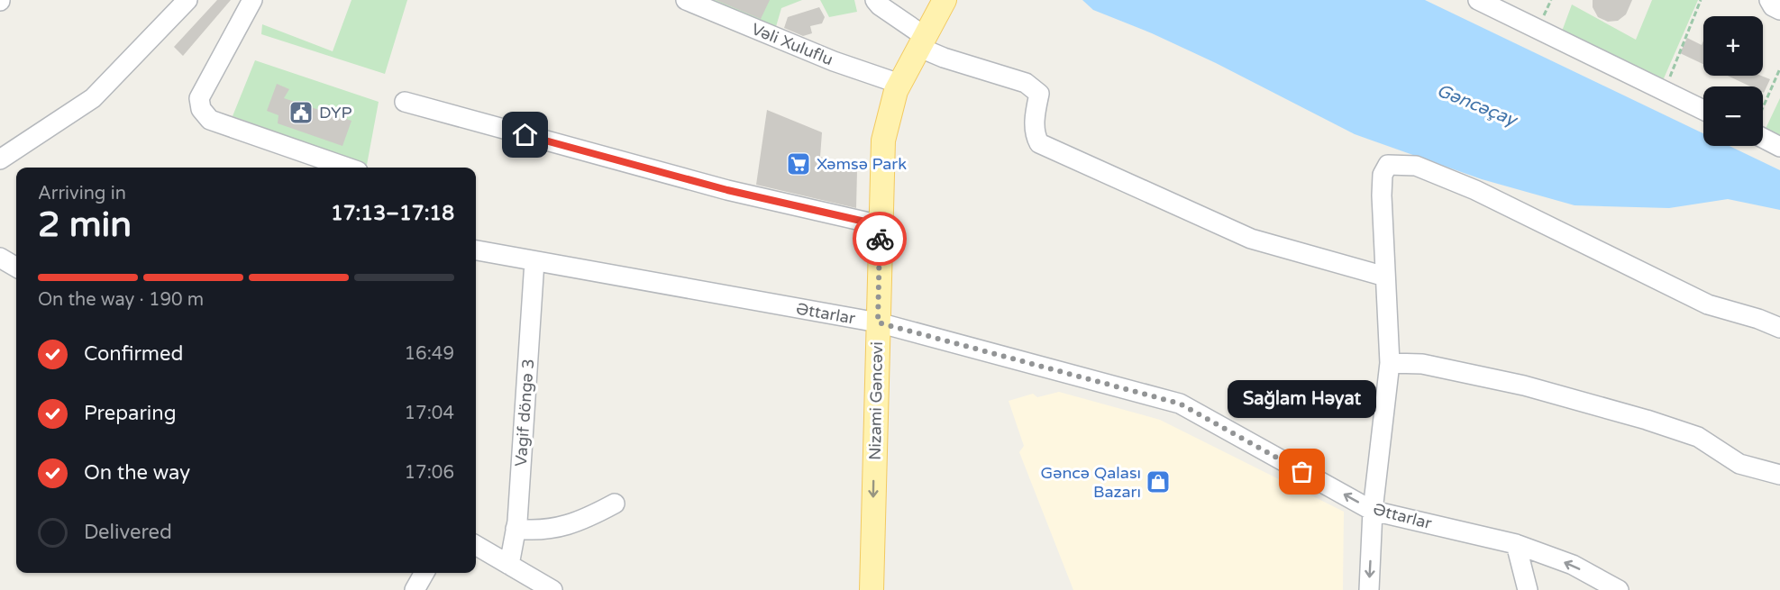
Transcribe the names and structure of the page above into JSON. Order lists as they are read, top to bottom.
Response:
{
  "streets": {
    "main road": ["Nizami Gəncəvi"],
    "street": ["Vəli Xuluflu", "Əttarlar", "Vagif döngə 3"]
  },
  "crossings": [
    ["Vəli Xuluflu", "Nizami Gəncəvi"],
    ["Əttarlar", "Nizami Gəncəvi"],
    ["Əttarlar", "Vagif döngə 3"]
  ],
  "one_way": ["Əttarlar", "Nizami Gəncəvi"],
  "water": ["Gəncəçay"],
  "places": {
    "public building": ["DYP"],
    "supermarket": ["Xəmsə Park"],
    "other": ["Sağlam Həyat"],
    "shop": ["Gəncə Qalası Bazarı"]
  },
  "page": {
    "map_buttons": ["+", "−"],
    "heading": ["2 min", "Arriving in", "17:13–17:18"],
    "bar": "On the way · 190 m",
    "list": [
      ["Confirmed", "16:49"],
      ["Preparing", "17:04"],
      ["On the way", "17:06"],
      "Delivered"
    ],
    "bubble": "Sağlam Həyat"
  }
}
